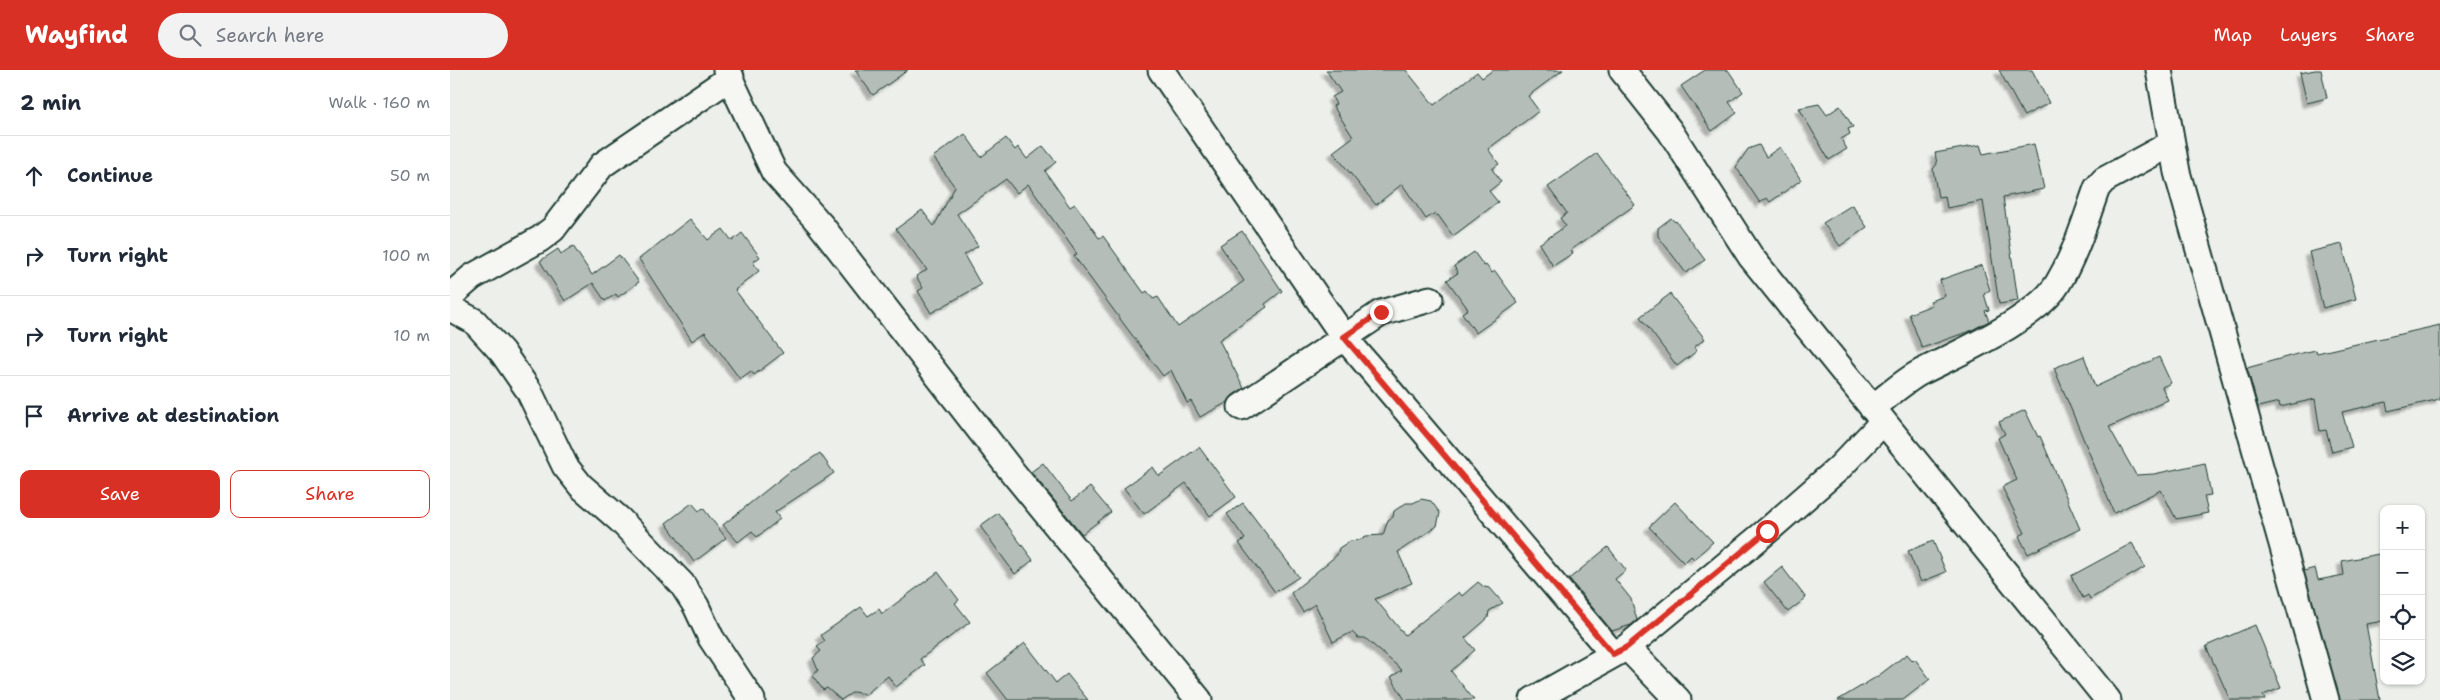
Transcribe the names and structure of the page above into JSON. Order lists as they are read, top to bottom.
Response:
{
  "page": {
    "header": "Wayfind",
    "search": "Search here",
    "nav": ["Map", "Layers", "Share"],
    "heading": ["2 min", "Walk · 160 m"],
    "list": [
      ["Continue", "50 m"],
      ["Turn right", "100 m"],
      ["Turn right", "10 m"],
      "Arrive at destination"
    ],
    "buttons": ["Save", "Share"],
    "map_buttons": ["+", "−"]
  }
}
